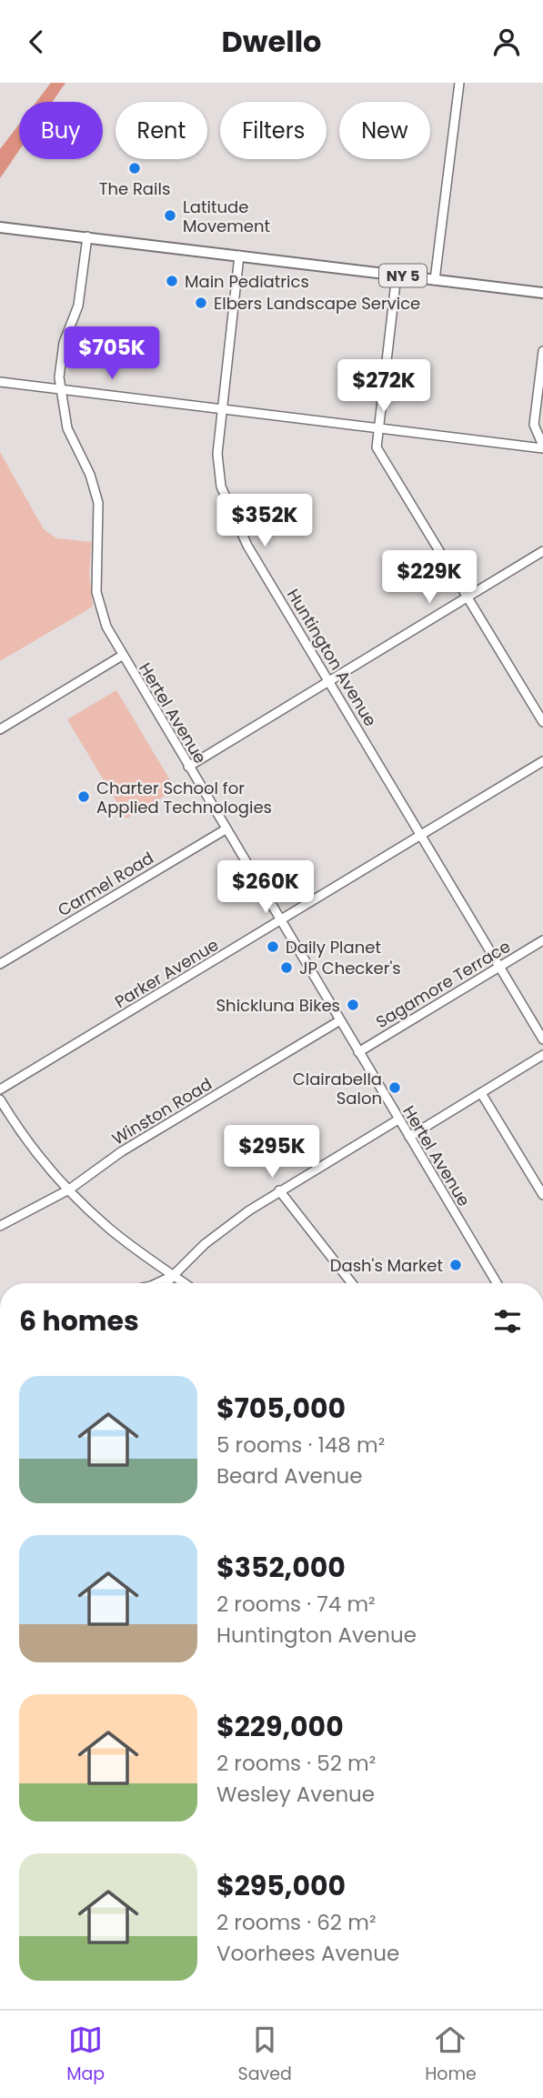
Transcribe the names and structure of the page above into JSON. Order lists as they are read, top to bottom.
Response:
{
  "streets": {
    "main road": ["NY 5"],
    "street": [
      "Huntington Avenue",
      "Hertel Avenue",
      "Carmel Road",
      "Parker Avenue",
      "Sagamore Terrace",
      "Winston Road"
    ]
  },
  "crossings": [
    ["NY 5", "Huntington Avenue"],
    ["NY 5", "Hertel Avenue"],
    ["Huntington Avenue", "Parker Avenue"],
    ["Huntington Avenue", "Sagamore Terrace"],
    ["Hertel Avenue", "Carmel Road"],
    ["Hertel Avenue", "Parker Avenue"],
    ["Hertel Avenue", "Sagamore Terrace"],
    ["Hertel Avenue", "Winston Road"]
  ],
  "places": [
    "The Rails",
    "Latitude Movement",
    "Main Pediatrics",
    "Elbers Landscape Service",
    "Charter School for Applied Technologies",
    "Daily Planet",
    "JP Checker's",
    "Shickluna Bikes",
    "Clairabella Salon",
    "Dash's Market"
  ],
  "page": {
    "header": "Dwello",
    "chip": [
      "Buy",
      "Rent",
      "Filters",
      "New"
    ],
    "price": [
      "$705K",
      "$272K",
      "$352K",
      "$229K",
      "$260K",
      "$295K"
    ],
    "heading": "6 homes",
    "list": [
      {
        "name": "$705,000",
        "note": "5 rooms · 148 m² · Beard Avenue"
      },
      {
        "name": "$352,000",
        "note": "2 rooms · 74 m² · Huntington Avenue"
      },
      {
        "name": "$229,000",
        "note": "2 rooms · 52 m² · Wesley Avenue"
      },
      {
        "name": "$295,000",
        "note": "2 rooms · 62 m² · Voorhees Avenue"
      }
    ],
    "tabs": ["Map", "Saved", "Home"]
  }
}
